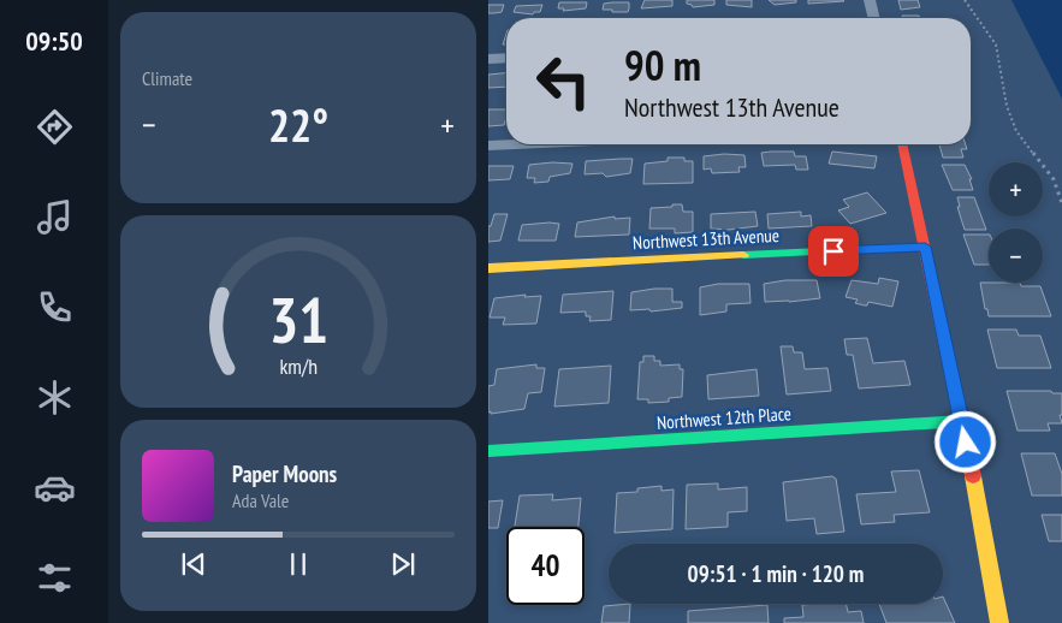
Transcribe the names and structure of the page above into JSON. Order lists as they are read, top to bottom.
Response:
{
  "streets": {
    "street": ["Northwest 13th Avenue", "Northwest 12th Place"]
  },
  "page": {
    "tabs": "09:50",
    "tile": "Climate",
    "turn": ["90 m", "Northwest 13th Avenue"],
    "heat": ["−", "22°", "+"],
    "map_buttons": ["+", "−"],
    "song": ["Paper Moons", "Ada Vale"],
    "limit": "40",
    "trip": "09:51 · 1 min · 120 m",
    "gauge": ["31", "km/h"]
  }
}
